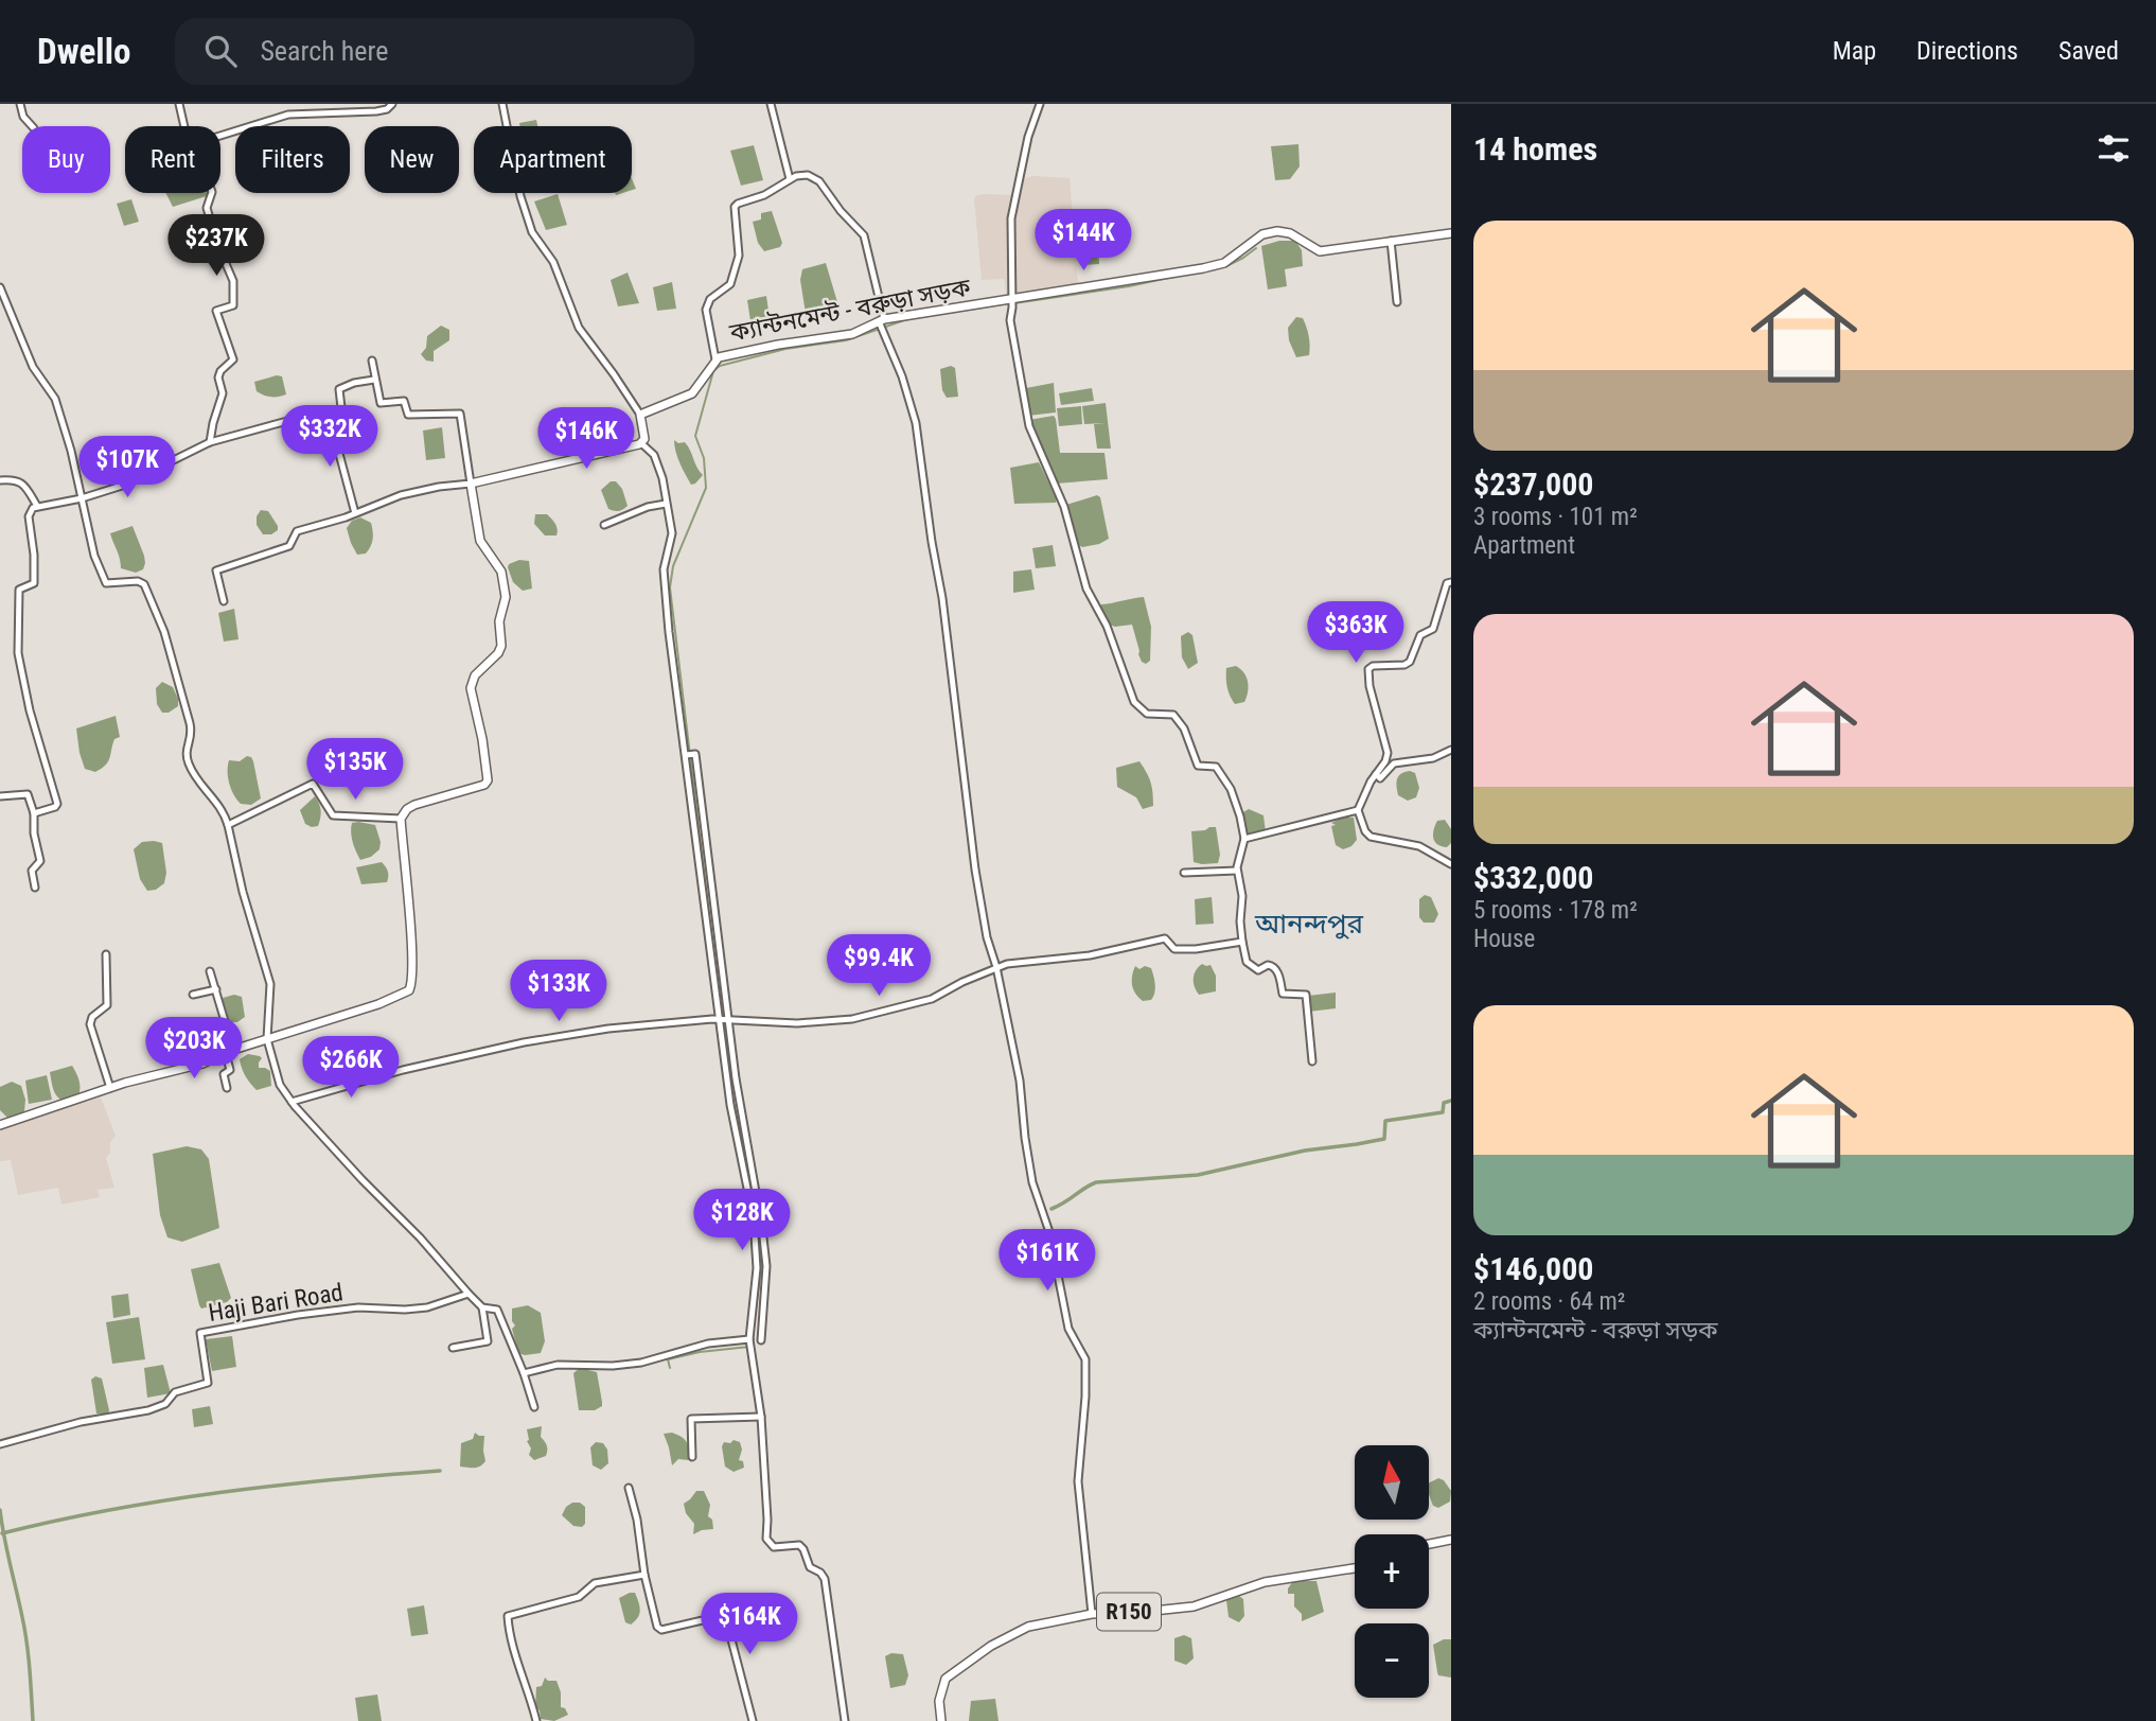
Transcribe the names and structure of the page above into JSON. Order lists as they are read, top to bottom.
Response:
{
  "streets": {
    "main road": ["ক্যান্টনমেন্ট - বরুড়া সড়ক", "R150"],
    "street": ["Haji Bari Road"]
  },
  "districts": ["আনন্দপুর"],
  "north": "top",
  "page": {
    "header": "Dwello",
    "search": "Search here",
    "nav": ["Map", "Directions", "Saved"],
    "heading": "14 homes",
    "chip": [
      "Buy",
      "Rent",
      "Filters",
      "New",
      "Apartment"
    ],
    "list": [
      {
        "name": "$237,000",
        "note": "3 rooms · 101 m² · Apartment"
      },
      {
        "name": "$332,000",
        "note": "5 rooms · 178 m² · House"
      },
      {
        "name": "$146,000",
        "note": "2 rooms · 64 m² · ক্যান্টনমেন্ট - বরুড়া সড়ক"
      }
    ],
    "price": [
      "$144K",
      "$237K",
      "$332K",
      "$146K",
      "$107K",
      "$363K",
      "$135K",
      "$99.4K",
      "$133K",
      "$203K",
      "$266K",
      "$128K",
      "$161K",
      "$164K"
    ],
    "map_buttons": ["+", "−"]
  }
}
